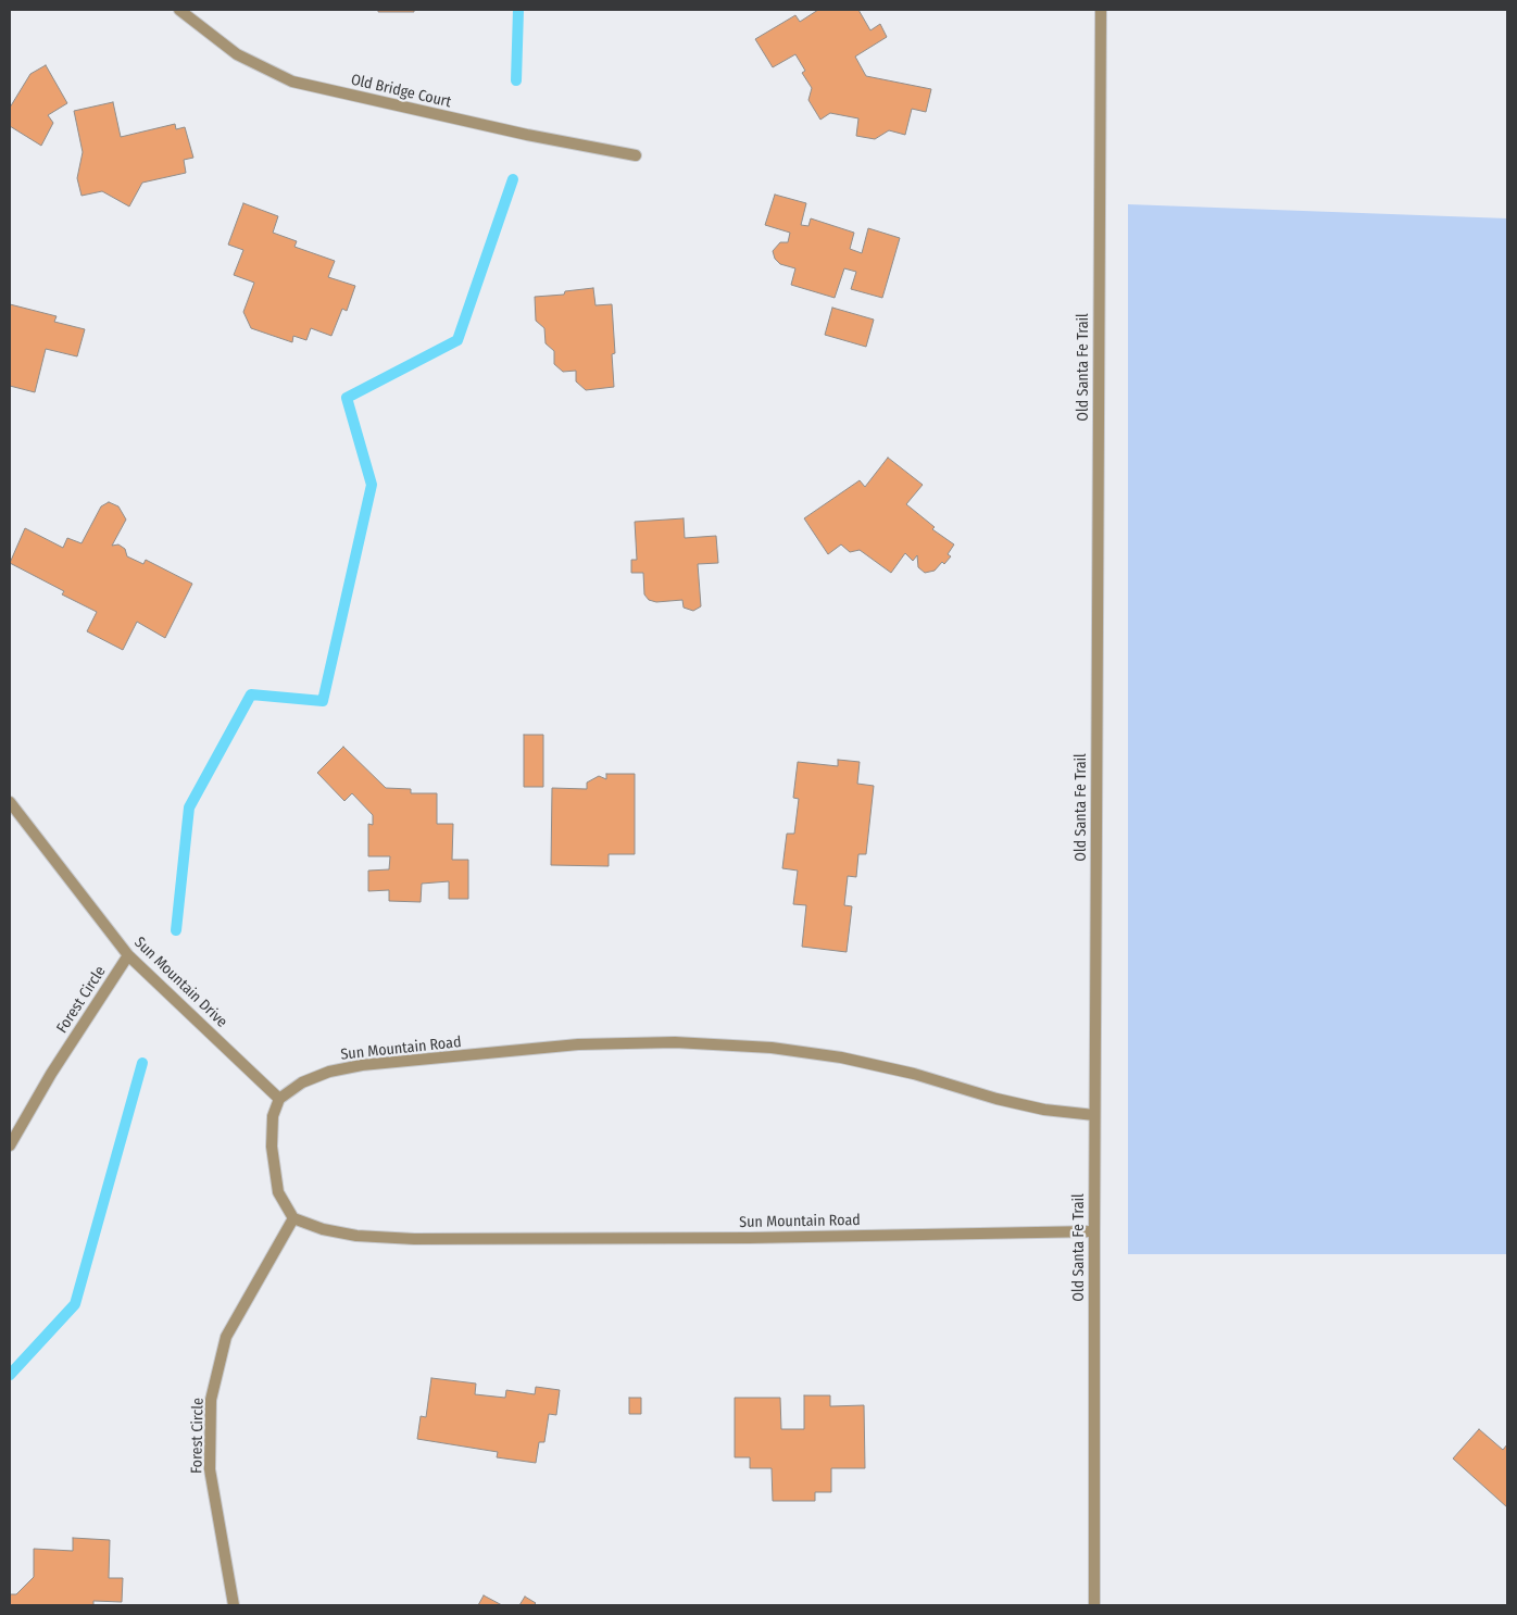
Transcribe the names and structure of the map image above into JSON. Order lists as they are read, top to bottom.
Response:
{
  "streets": {
    "street": [
      "Old Bridge Court",
      "Old Santa Fe Trail",
      "Sun Mountain Drive",
      "Forest Circle",
      "Sun Mountain Road"
    ]
  },
  "crossings": [
    ["Old Santa Fe Trail", "Sun Mountain Road"],
    ["Sun Mountain Drive", "Forest Circle"],
    ["Sun Mountain Drive", "Sun Mountain Road"],
    ["Forest Circle", "Sun Mountain Road"]
  ]
}
